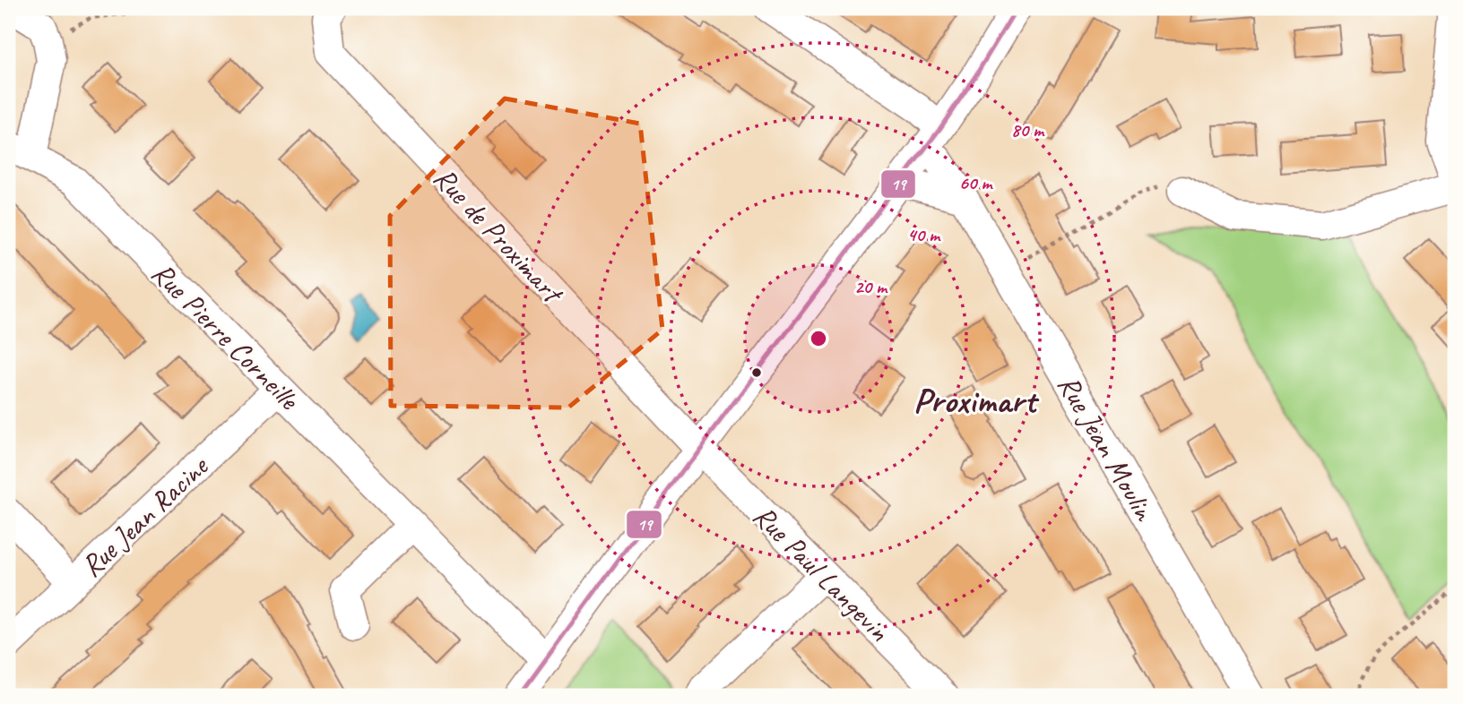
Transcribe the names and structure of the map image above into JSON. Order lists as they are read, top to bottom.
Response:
{
  "streets": {
    "street": [
      "Rue de Proximart",
      "Rue Pierre Corneille",
      "Rue Jean Moulin",
      "Rue Jean Racine",
      "Rue Paul Langevin"
    ]
  },
  "crossings": [
    ["Rue de Proximart", "Rue Paul Langevin"],
    ["Rue Pierre Corneille", "Rue Jean Racine"]
  ],
  "districts": ["Proximart"],
  "lines": ["transit line 19"],
  "rings": [
    "80 m",
    "60 m",
    "40 m",
    "20 m"
  ]
}
